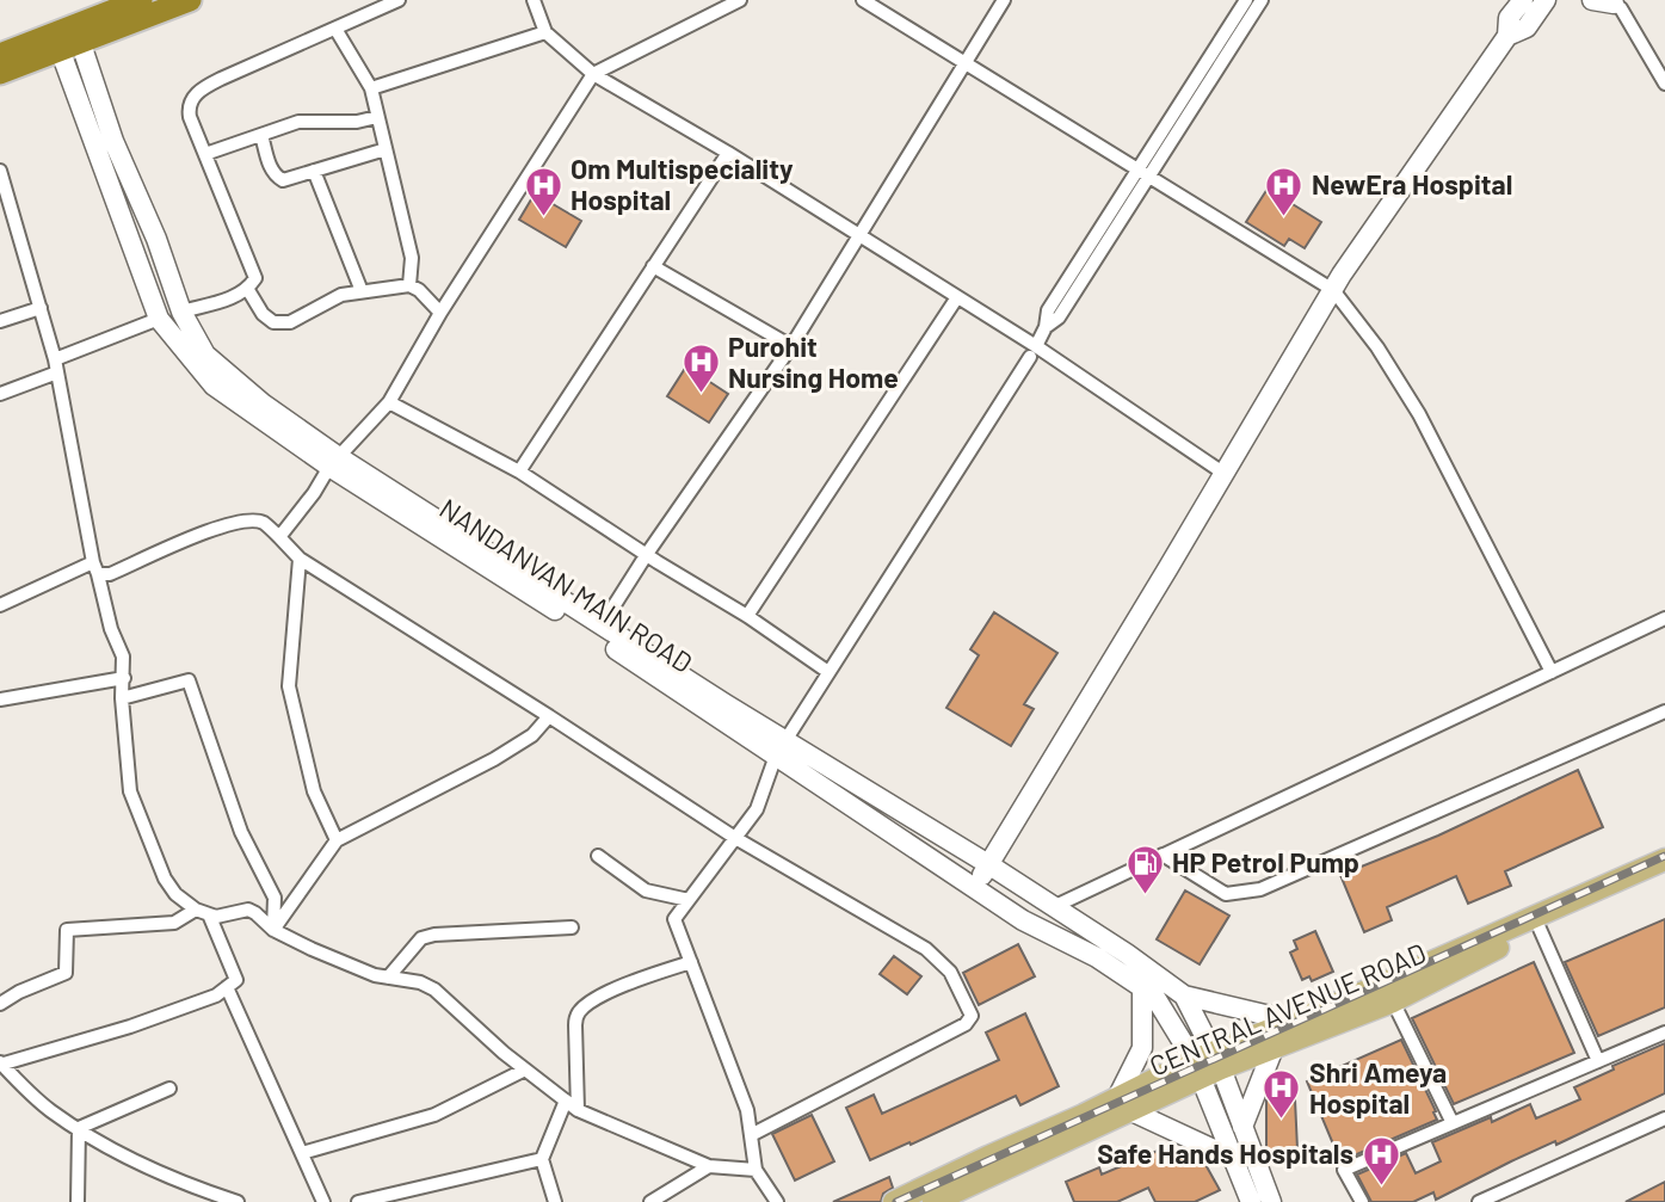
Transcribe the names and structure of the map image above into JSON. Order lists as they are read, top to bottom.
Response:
{
  "streets": {
    "main road": ["NANDANVAN MAIN ROAD", "CENTRAL AVENUE ROAD"]
  },
  "crossings": [
    ["NANDANVAN MAIN ROAD", "CENTRAL AVENUE ROAD"]
  ],
  "places": {
    "hospital": [
      "Om Multispeciality Hospital",
      "NewEra Hospital",
      "Purohit Nursing Home",
      "Shri Ameya Hospital",
      "Safe Hands Hospitals"
    ],
    "fuel station": ["HP Petrol Pump"]
  }
}
